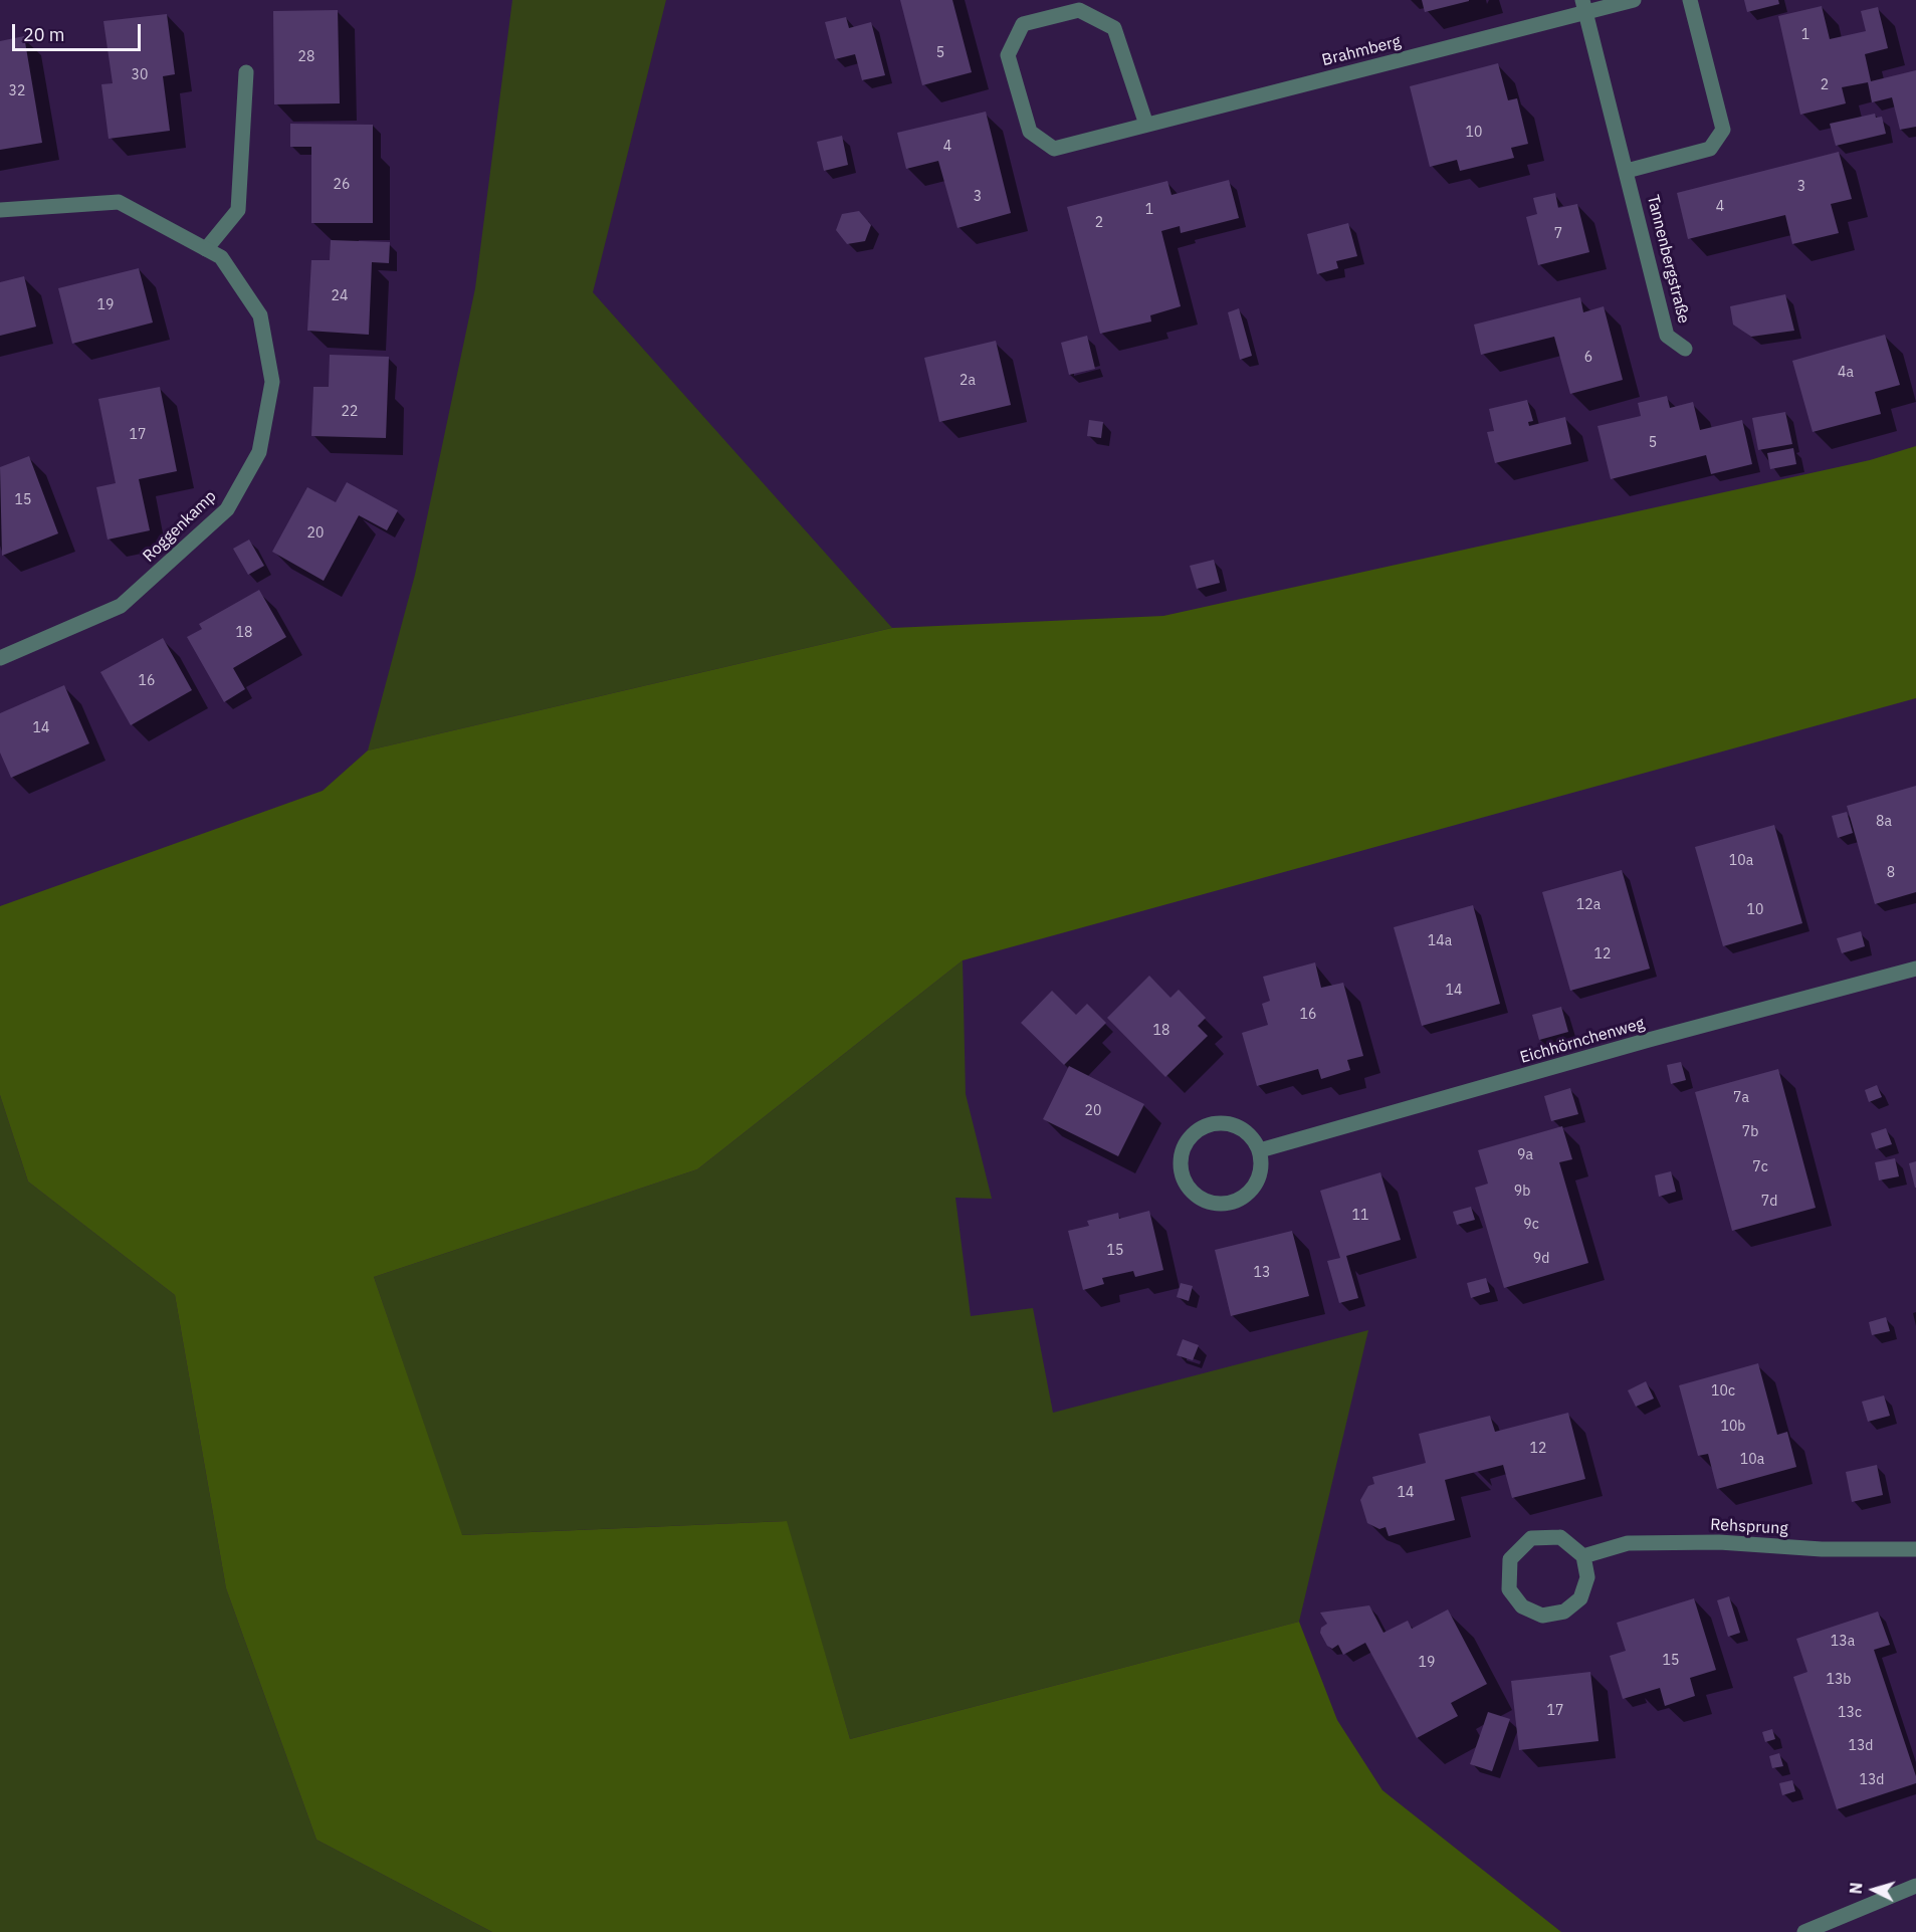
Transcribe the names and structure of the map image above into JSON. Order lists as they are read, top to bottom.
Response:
{
  "streets": {
    "street": [
      "Brahmberg",
      "Tannenbergstraße",
      "Roggenkamp",
      "Eichhörnchenweg",
      "Rehsprung"
    ]
  },
  "crossings": [
    ["Brahmberg", "Tannenbergstraße"]
  ],
  "house_numbers": [
    "1",
    "5",
    "28",
    "30",
    "2",
    "32",
    "10",
    "4",
    "26",
    "3",
    "3",
    "4",
    "1",
    "2",
    "7",
    "24",
    "19",
    "6",
    "4a",
    "2a",
    "22",
    "17",
    "5",
    "15",
    "20",
    "18",
    "16",
    "14",
    "8a",
    "10a",
    "8",
    "12a",
    "10",
    "14a",
    "12",
    "14",
    "16",
    "18",
    "7a",
    "20",
    "7b",
    "9a",
    "7c",
    "9b",
    "7d",
    "11",
    "9c",
    "15",
    "9d",
    "13",
    "10c",
    "10b",
    "12",
    "10a",
    "14",
    "13a",
    "15",
    "19",
    "13b",
    "17",
    "13c",
    "13d",
    "13d"
  ],
  "scale_bar": "20 m",
  "north": "left"
}
